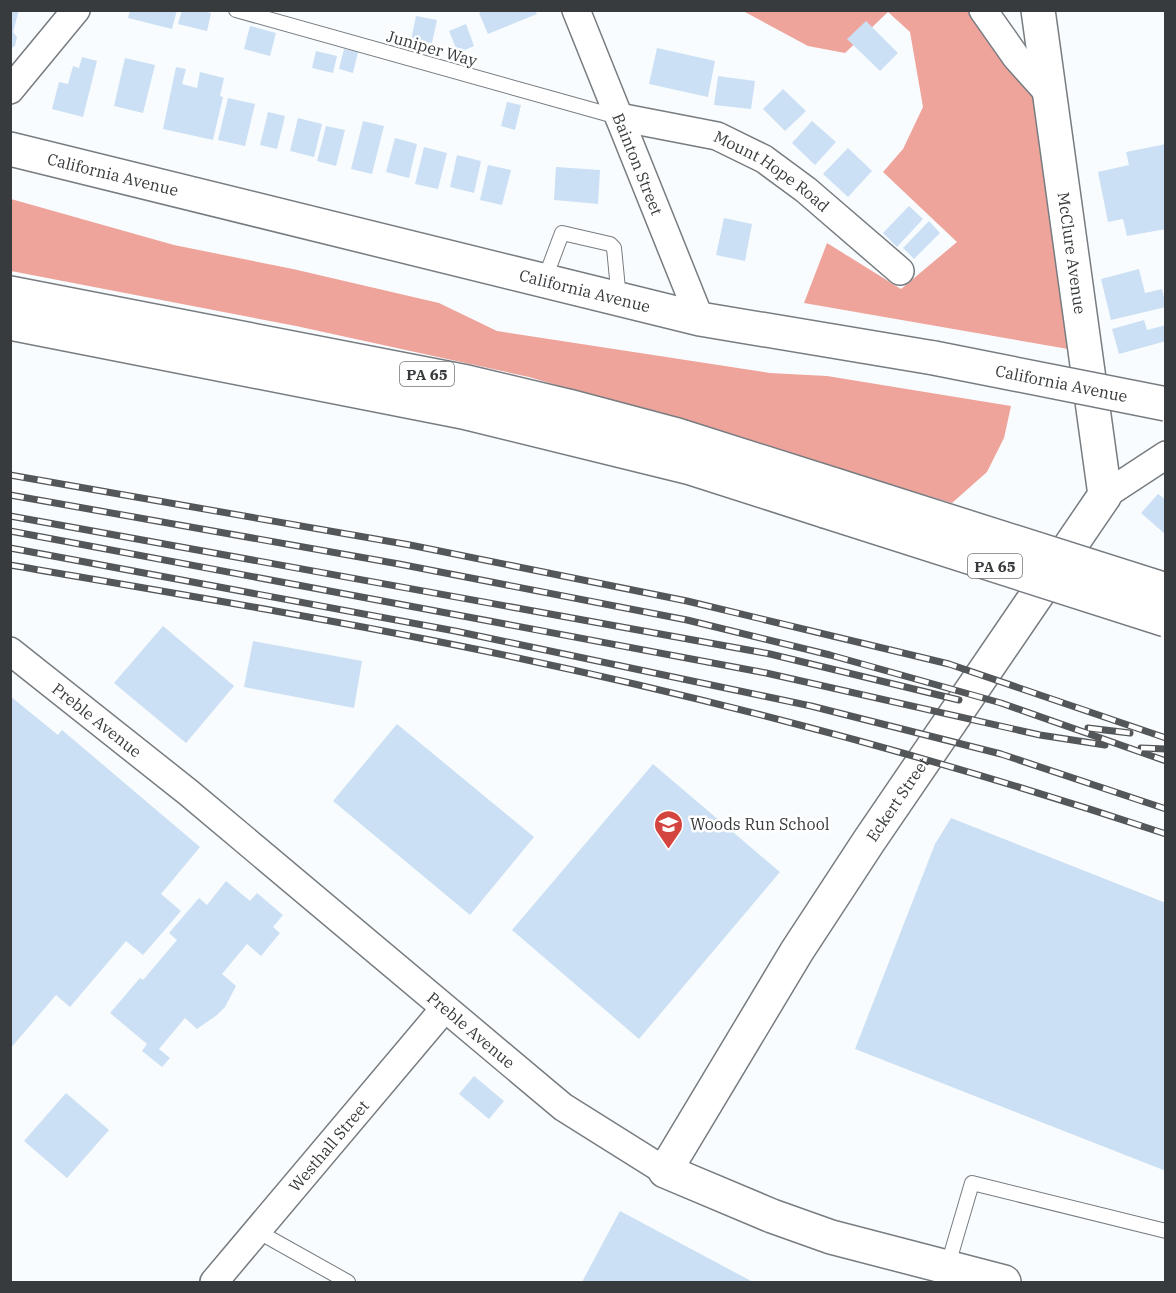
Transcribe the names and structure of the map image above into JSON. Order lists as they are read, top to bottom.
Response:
{
  "streets": {
    "main road": [
      "California Avenue",
      "McClure Avenue",
      "PA 65",
      "Preble Avenue",
      "Eckert Street"
    ],
    "street": ["Bainton Street", "Mount Hope Road", "Westhall Street"],
    "lane": ["Juniper Way"]
  },
  "crossings": [
    ["Juniper Way", "Bainton Street"],
    ["Juniper Way", "Mount Hope Road"],
    ["Bainton Street", "Mount Hope Road"],
    ["Bainton Street", "California Avenue"],
    ["McClure Avenue", "Eckert Street"],
    ["Preble Avenue", "Eckert Street"],
    ["Preble Avenue", "Westhall Street"]
  ],
  "places": {
    "school or university": ["Woods Run School"]
  }
}
